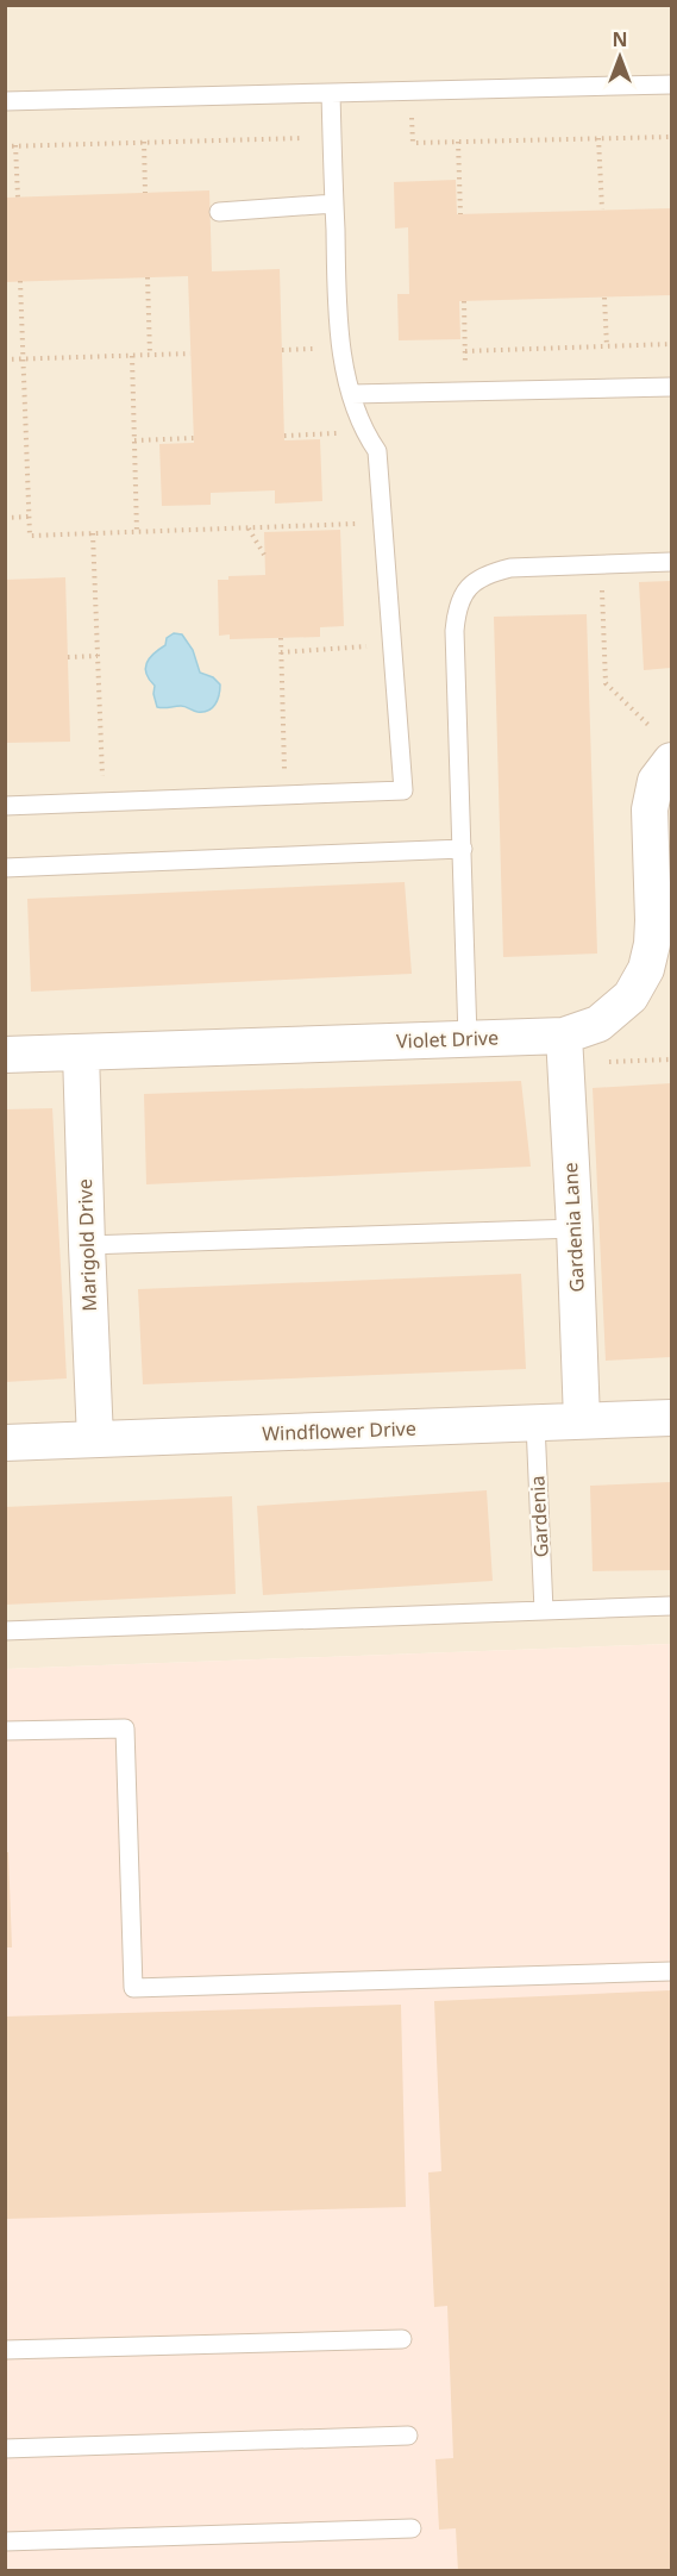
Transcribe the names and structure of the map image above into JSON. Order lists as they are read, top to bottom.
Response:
{
  "streets": {
    "street": [
      "Violet Drive",
      "Gardenia Lane",
      "Marigold Drive",
      "Windflower Drive"
    ],
    "lane": ["Gardenia"]
  },
  "crossings": [
    ["Violet Drive", "Gardenia Lane"],
    ["Violet Drive", "Marigold Drive"],
    ["Gardenia Lane", "Windflower Drive"],
    ["Marigold Drive", "Windflower Drive"],
    ["Windflower Drive", "Gardenia"]
  ],
  "north": "top"
}
